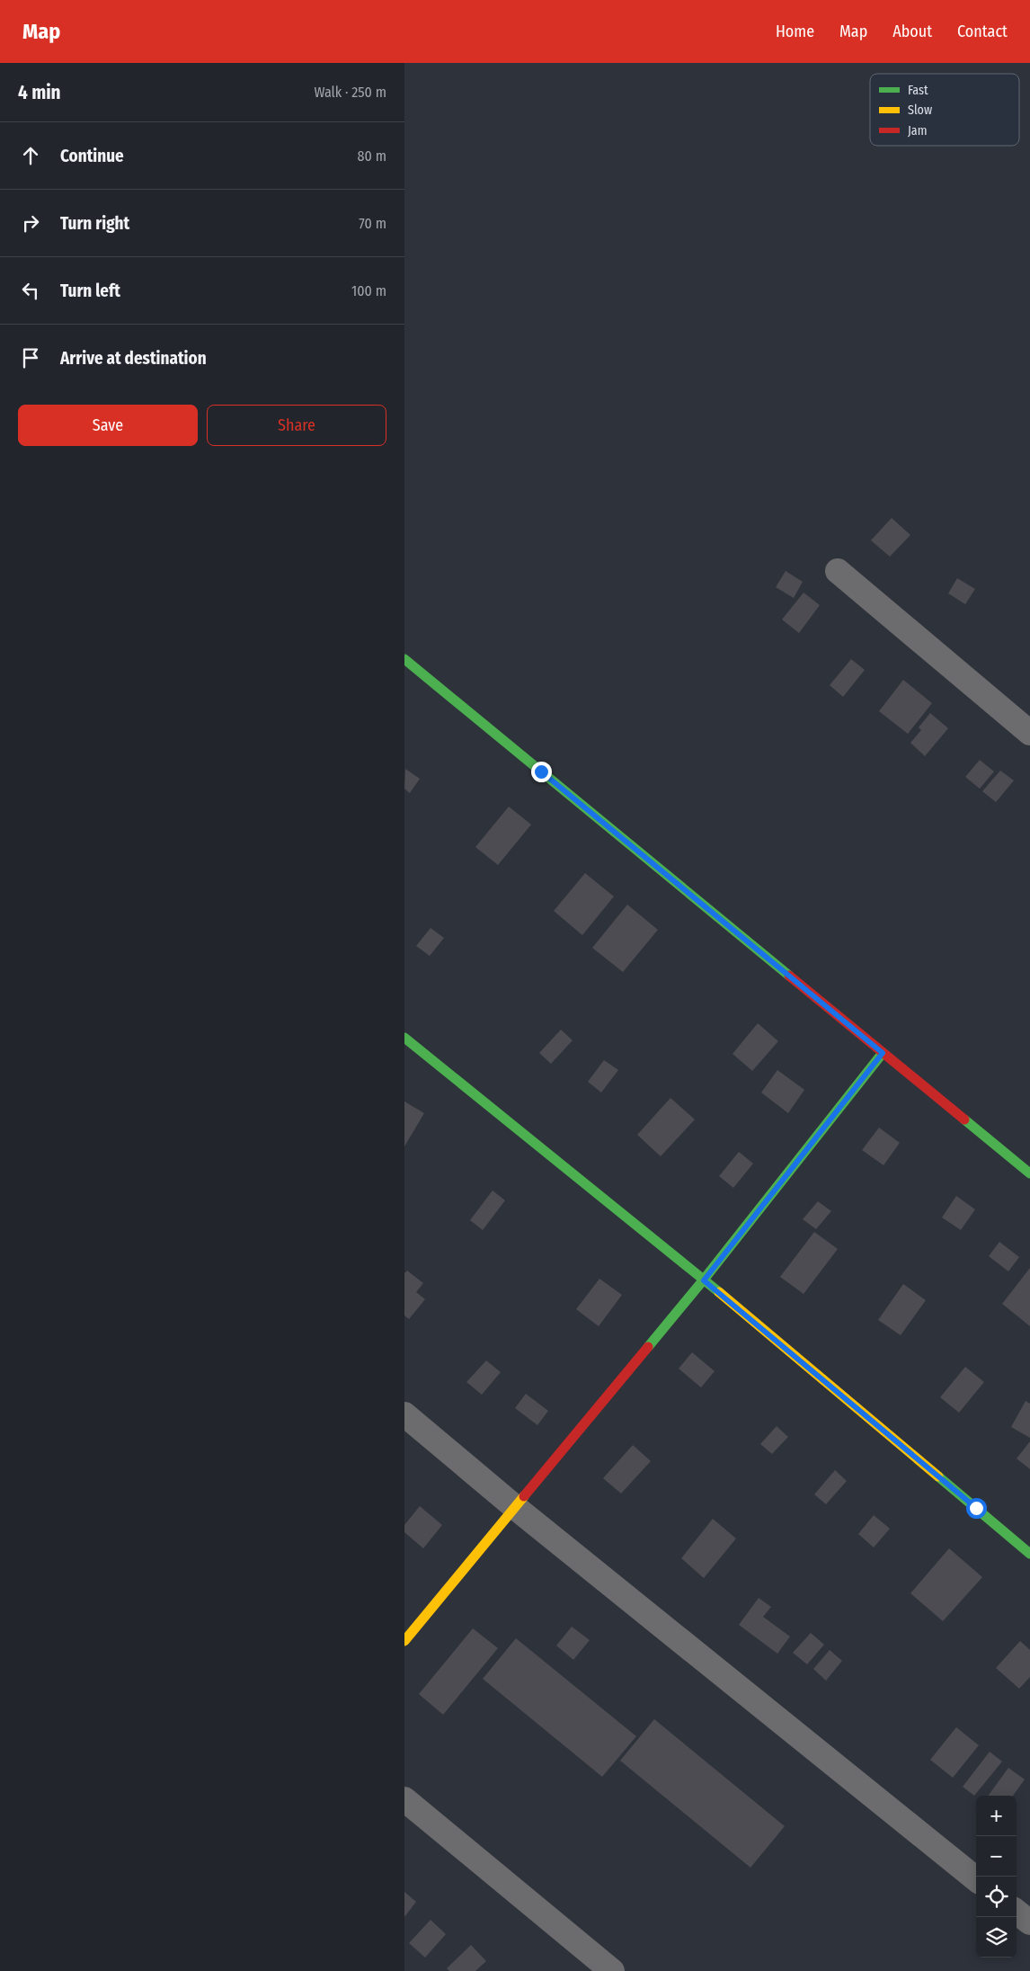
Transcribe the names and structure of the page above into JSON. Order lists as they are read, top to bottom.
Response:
{
  "legend": ["Fast", "Slow", "Jam"],
  "page": {
    "header": "Map",
    "nav": [
      "Home",
      "Map",
      "About",
      "Contact"
    ],
    "heading": ["4 min", "Walk · 250 m"],
    "list": [
      ["Continue", "80 m"],
      ["Turn right", "70 m"],
      ["Turn left", "100 m"],
      "Arrive at destination"
    ],
    "buttons": ["Save", "Share"],
    "map_buttons": ["+", "−"]
  }
}
